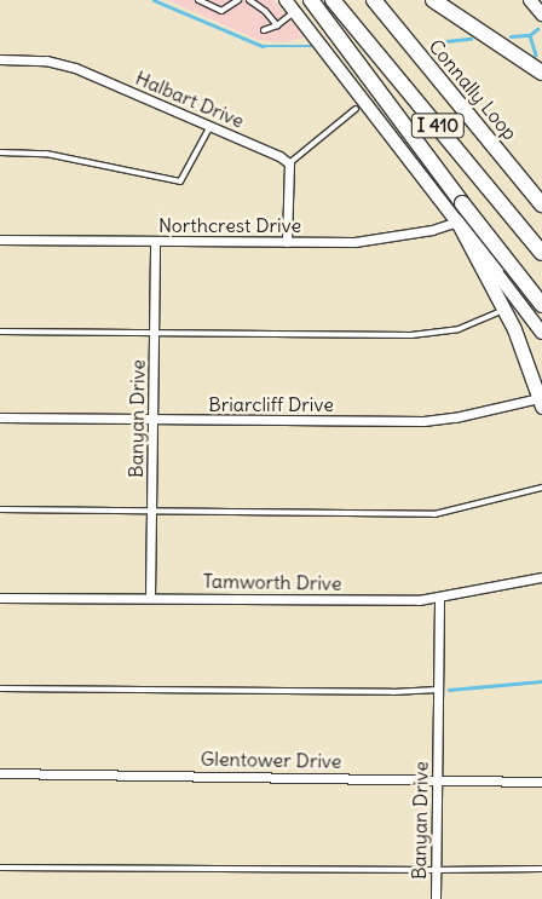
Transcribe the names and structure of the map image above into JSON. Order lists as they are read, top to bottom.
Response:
{
  "streets": {
    "highway": ["Connally Loop", "I 410"],
    "street": [
      "Halbart Drive",
      "Northcrest Drive",
      "Briarcliff Drive",
      "Banyan Drive",
      "Tamworth Drive",
      "Glentower Drive"
    ]
  },
  "crossings": [
    ["Northcrest Drive", "Banyan Drive"],
    ["Briarcliff Drive", "Banyan Drive"],
    ["Banyan Drive", "Tamworth Drive"],
    ["Banyan Drive", "Glentower Drive"]
  ]
}
